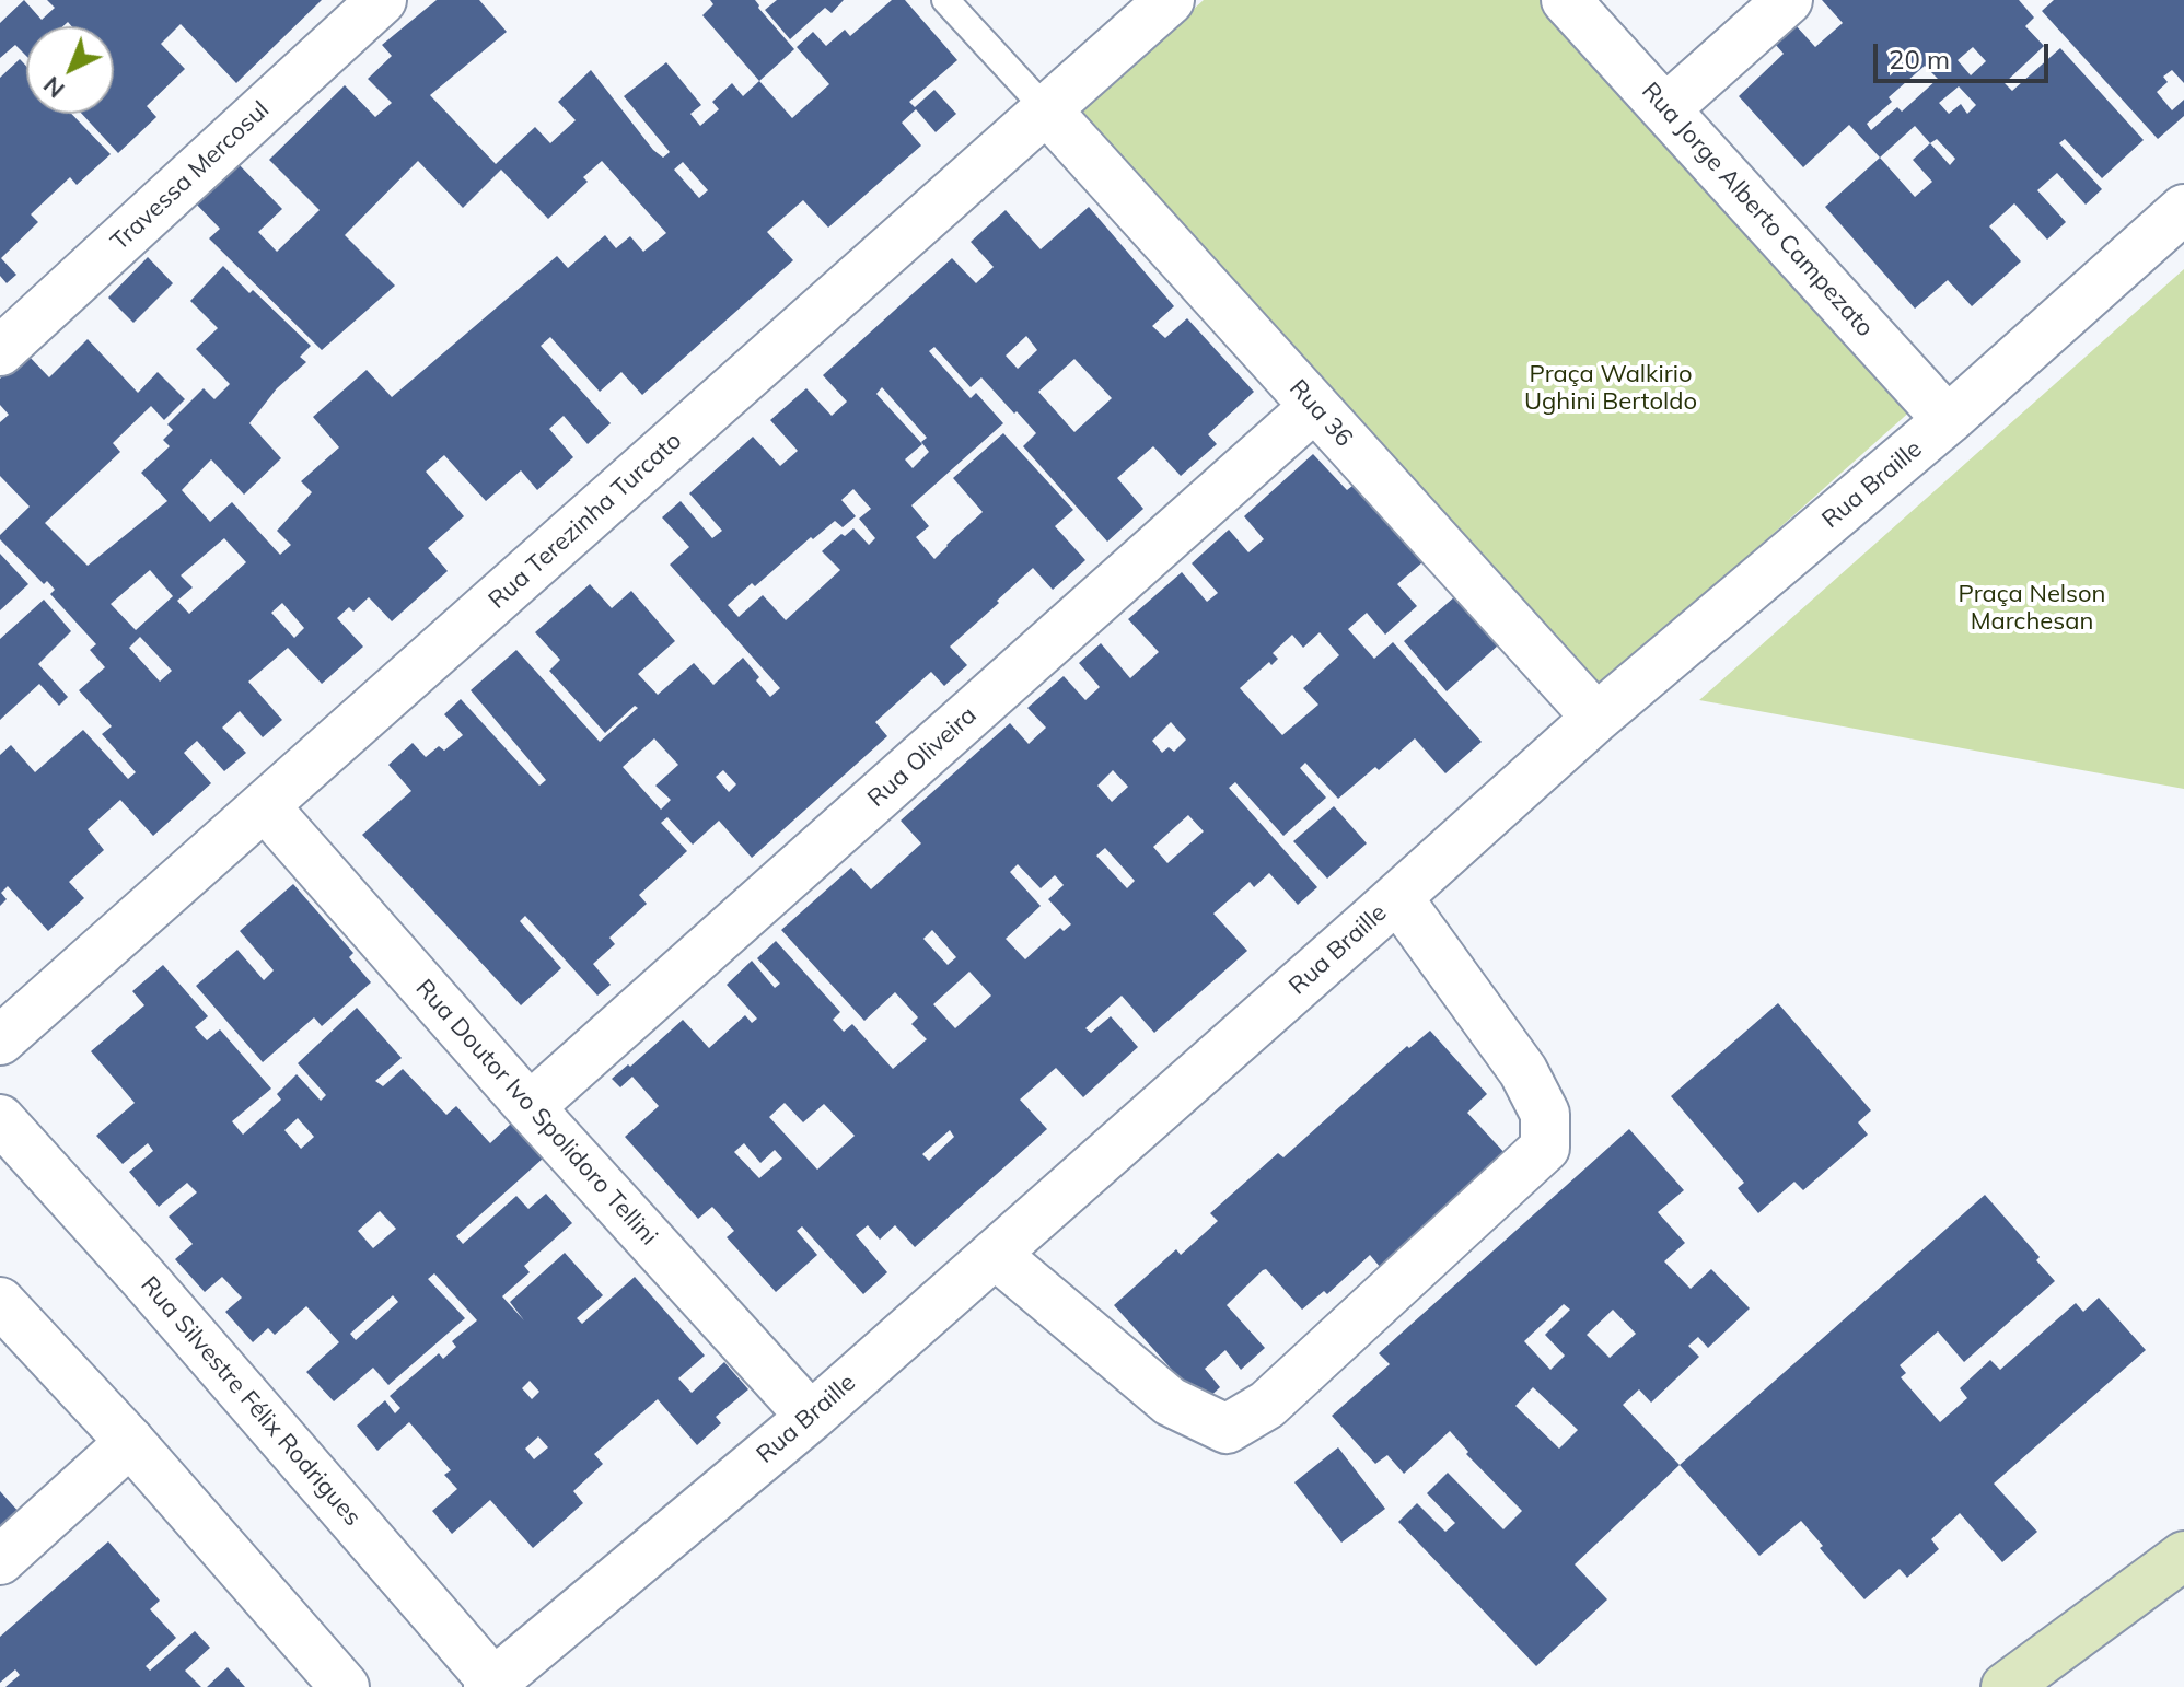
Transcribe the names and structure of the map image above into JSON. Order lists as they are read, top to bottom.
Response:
{
  "streets": {
    "street": [
      "Travessa Mercosul",
      "Rua Jorge Alberto Campezato",
      "Rua 36",
      "Rua Braille",
      "Rua Terezinha Turcato",
      "Rua Oliveira",
      "Rua Doutor Ivo Spolidoro Tellini",
      "Rua Silvestre Félix Rodrigues"
    ]
  },
  "crossings": [
    ["Rua Jorge Alberto Campezato", "Rua Braille"],
    ["Rua 36", "Rua Braille"],
    ["Rua 36", "Rua Terezinha Turcato"],
    ["Rua 36", "Rua Oliveira"],
    ["Rua Braille", "Rua Doutor Ivo Spolidoro Tellini"],
    ["Rua Braille", "Rua Silvestre Félix Rodrigues"],
    ["Rua Terezinha Turcato", "Rua Doutor Ivo Spolidoro Tellini"],
    ["Rua Oliveira", "Rua Doutor Ivo Spolidoro Tellini"]
  ],
  "parks": ["Praça Walkirio Ughini Bertoldo", "Praça Nelson Marchesan"],
  "scale_bar": "20 m",
  "north": "bottom left"
}
